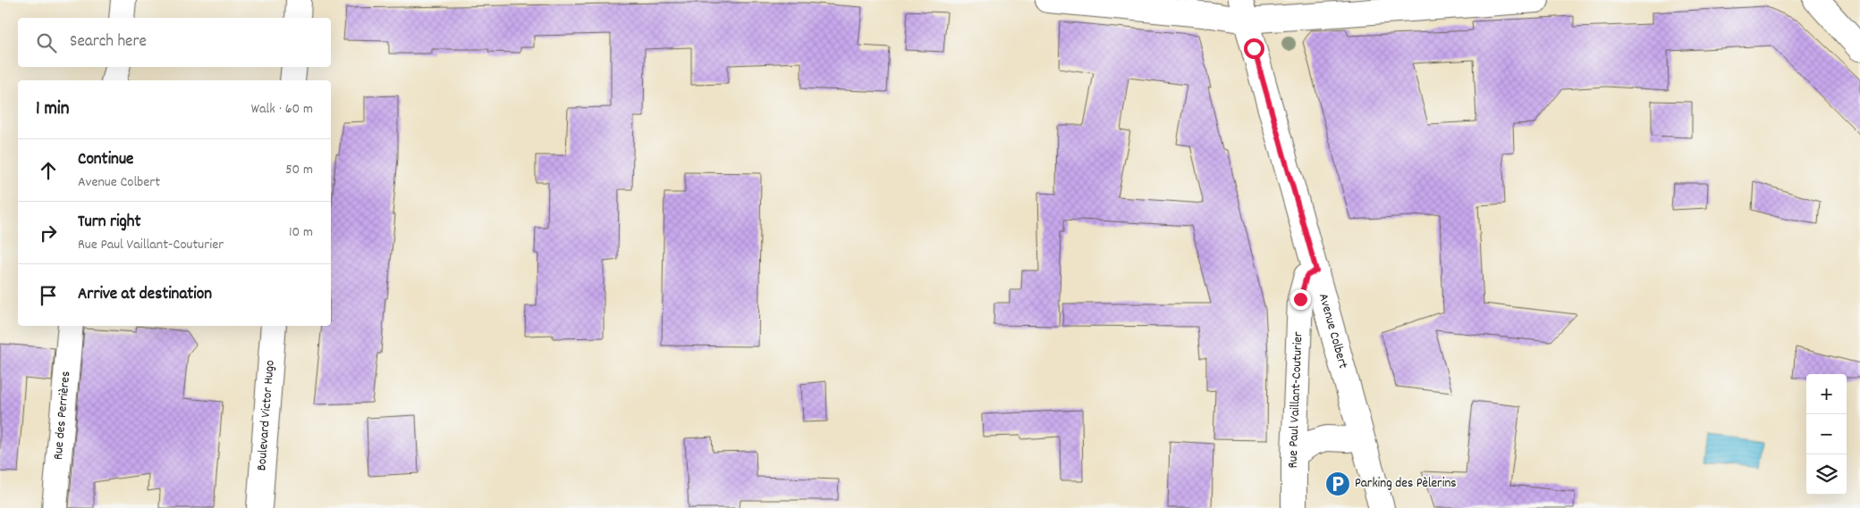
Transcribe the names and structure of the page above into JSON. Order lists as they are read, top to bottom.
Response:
{
  "streets": {
    "street": [
      "Avenue Colbert",
      "Rue Paul Vaillant-Couturier",
      "Rue des Perrières",
      "Boulevard Victor Hugo"
    ]
  },
  "crossings": [
    ["Avenue Colbert", "Rue Paul Vaillant-Couturier"]
  ],
  "places": {
    "parking": ["Parking des Pèlerins"]
  },
  "page": {
    "search": "Search here",
    "heading": ["1 min", "Walk · 60 m"],
    "list": [
      ["Continue", "Avenue Colbert", "50 m"],
      ["Turn right", "Rue Paul Vaillant-Couturier", "10 m"],
      "Arrive at destination"
    ],
    "map_buttons": ["+", "−"]
  }
}
